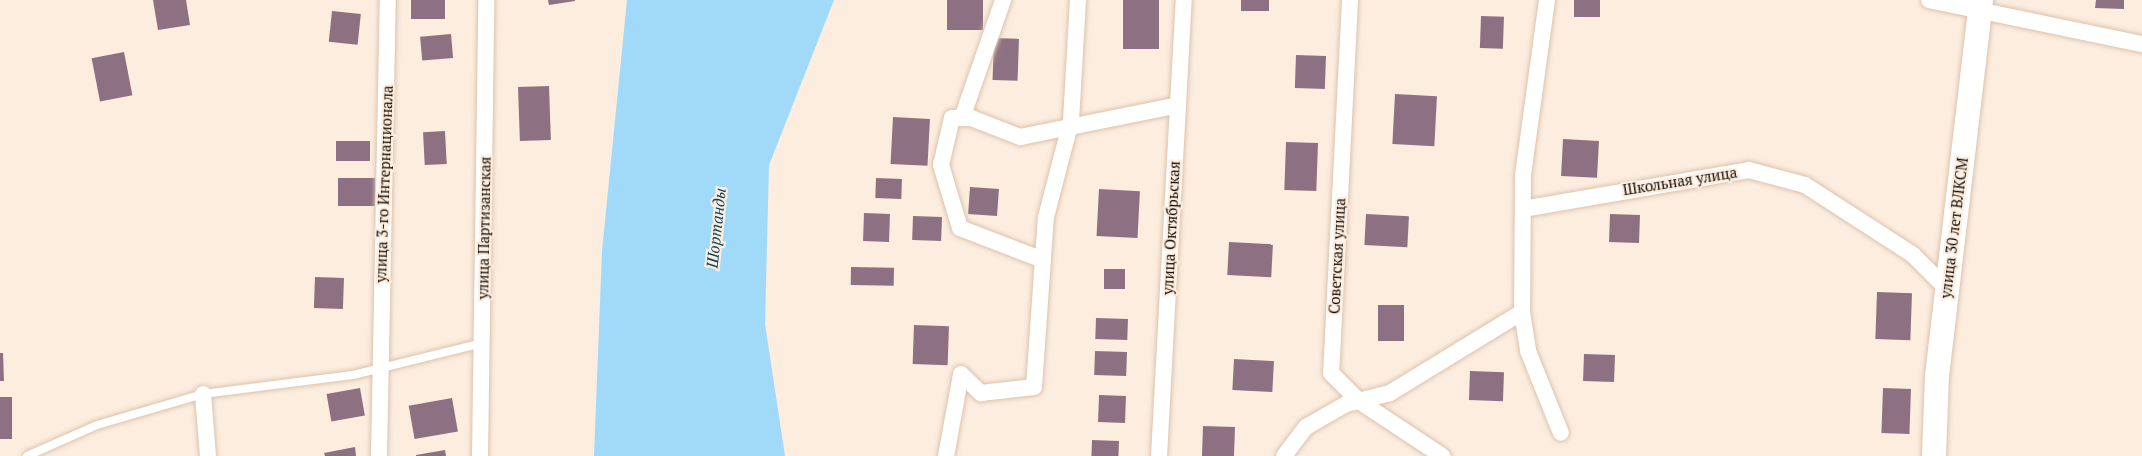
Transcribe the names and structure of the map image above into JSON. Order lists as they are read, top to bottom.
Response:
{
  "streets": {
    "street": [
      "Школьная улица",
      "улица 3-го Интернационала",
      "улица Партизанская",
      "улица Октябрьская",
      "улица 30 лет ВЛКСМ",
      "Советская улица"
    ]
  },
  "crossings": [
    ["Школьная улица", "улица 30 лет ВЛКСМ"]
  ],
  "water": ["Шортанды"]
}
